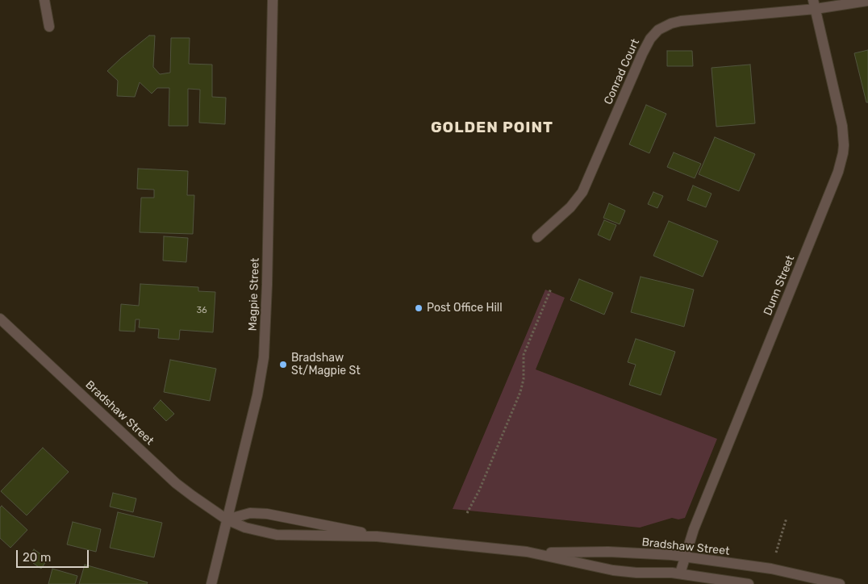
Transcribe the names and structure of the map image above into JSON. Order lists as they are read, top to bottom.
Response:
{
  "streets": {
    "street": [
      "Conrad Court",
      "Dunn Street",
      "Magpie Street",
      "Bradshaw Street"
    ]
  },
  "crossings": [
    ["Conrad Court", "Dunn Street"],
    ["Dunn Street", "Bradshaw Street"],
    ["Magpie Street", "Bradshaw Street"]
  ],
  "districts": ["GOLDEN POINT"],
  "places": ["Post Office Hill", "Bradshaw St/Magpie St"],
  "house_numbers": ["36"],
  "scale_bar": "20 m"
}
